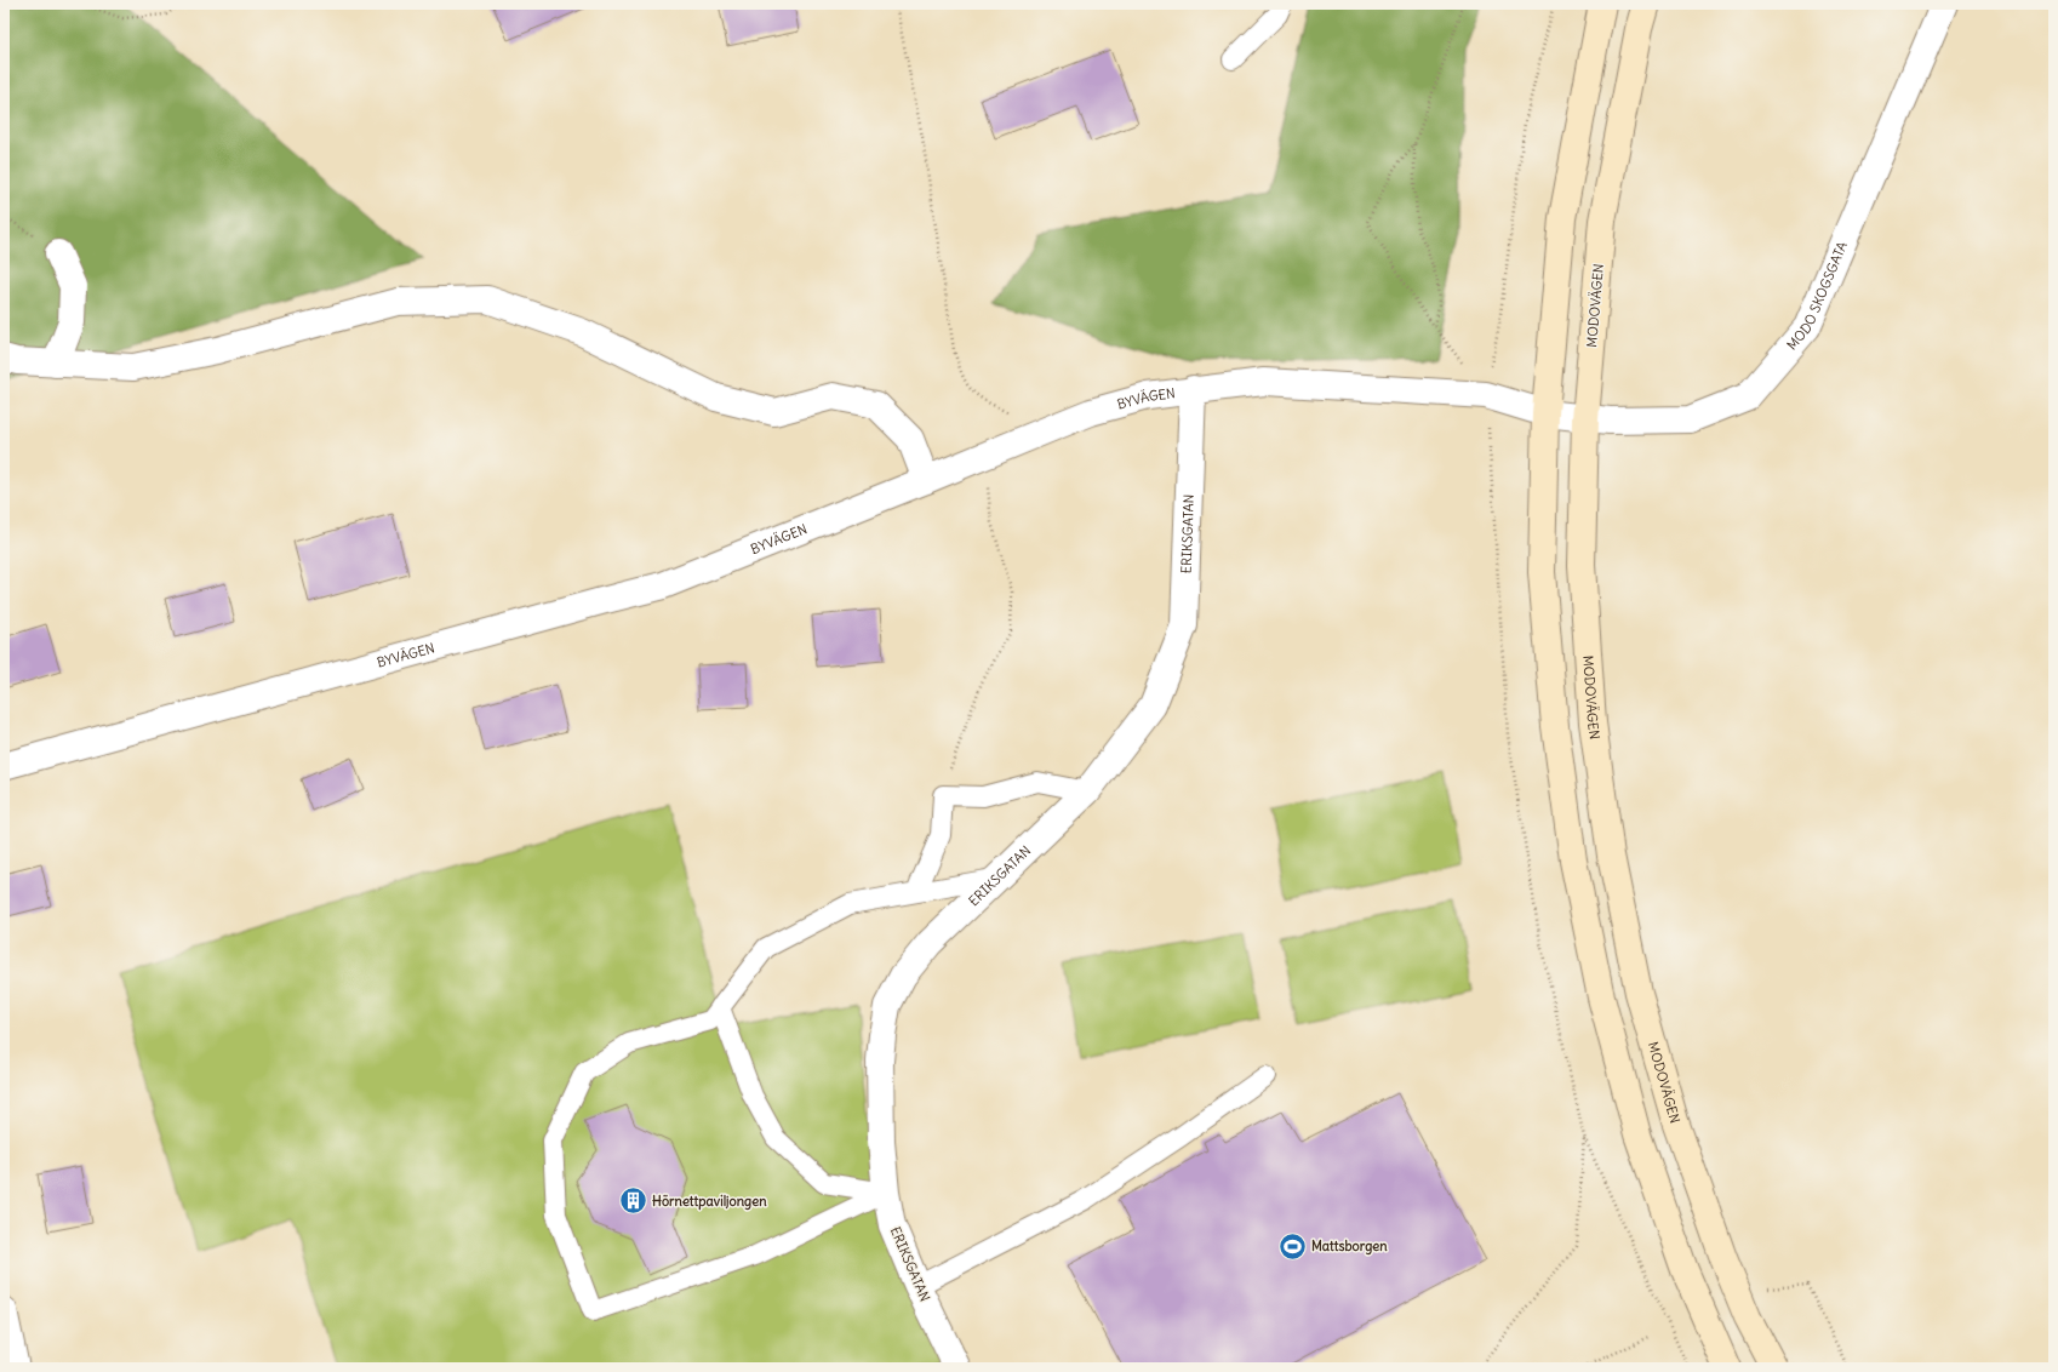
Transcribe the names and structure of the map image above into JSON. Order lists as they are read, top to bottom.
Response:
{
  "streets": {
    "main road": ["MODOVÄGEN"],
    "street": ["MODO SKOGSGATA", "BYVÄGEN", "ERIKSGATAN"]
  },
  "crossings": [
    ["MODO SKOGSGATA", "MODOVÄGEN"],
    ["MODO SKOGSGATA", "BYVÄGEN"],
    ["BYVÄGEN", "ERIKSGATAN"]
  ],
  "places": {
    "building": ["Hörnettpaviljongen"],
    "sports": ["Mattsborgen"]
  }
}
